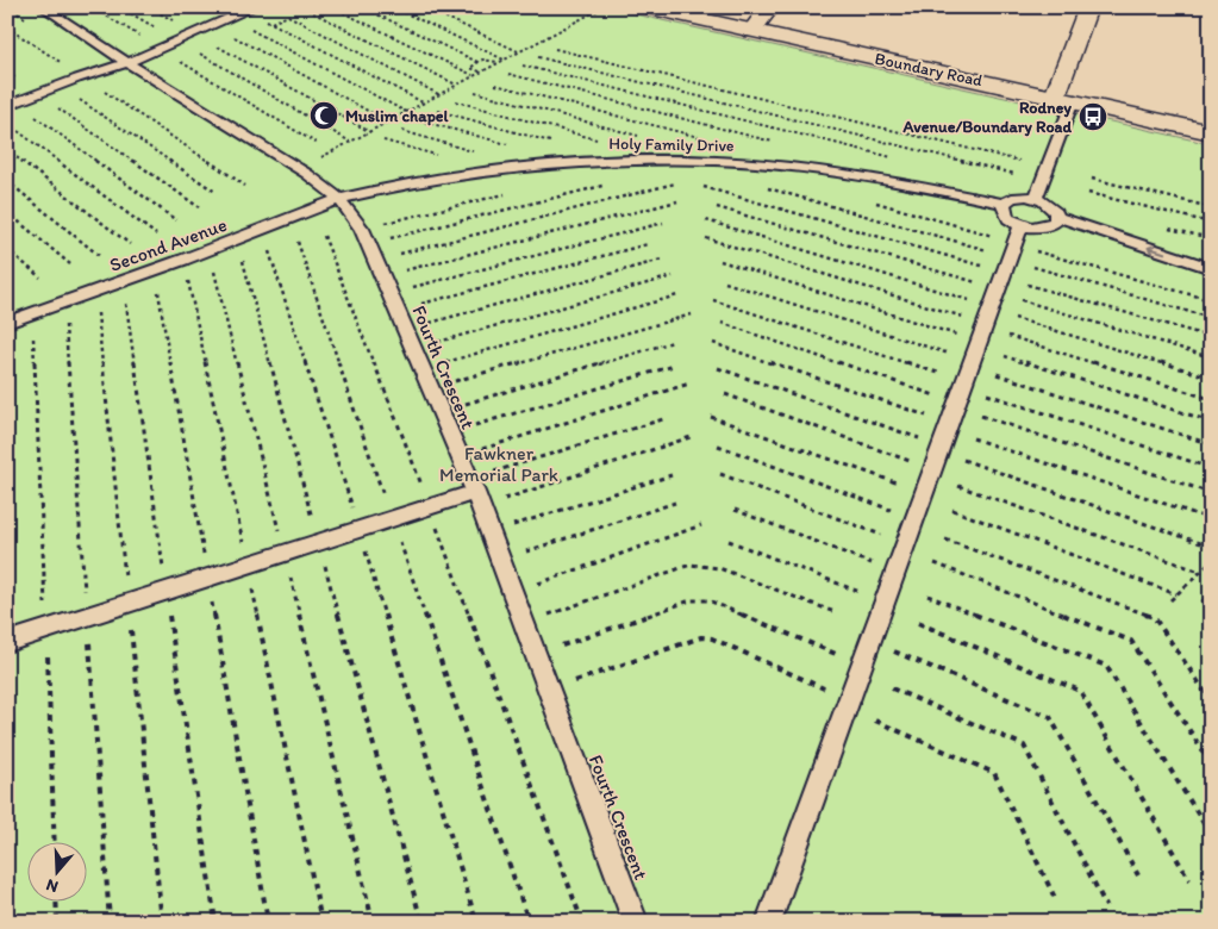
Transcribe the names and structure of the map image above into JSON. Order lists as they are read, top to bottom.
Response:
{
  "streets": {
    "main road": ["Boundary Road"],
    "lane": ["Holy Family Drive", "Second Avenue", "Fourth Crescent"]
  },
  "crossings": [
    ["Holy Family Drive", "Second Avenue"],
    ["Holy Family Drive", "Fourth Crescent"],
    ["Second Avenue", "Fourth Crescent"]
  ],
  "parks": ["Fawkner Memorial Park"],
  "places": {
    "mosque": ["Muslim chapel"],
    "bus stop": ["Rodney Avenue/Boundary Road"]
  },
  "north": "bottom"
}
